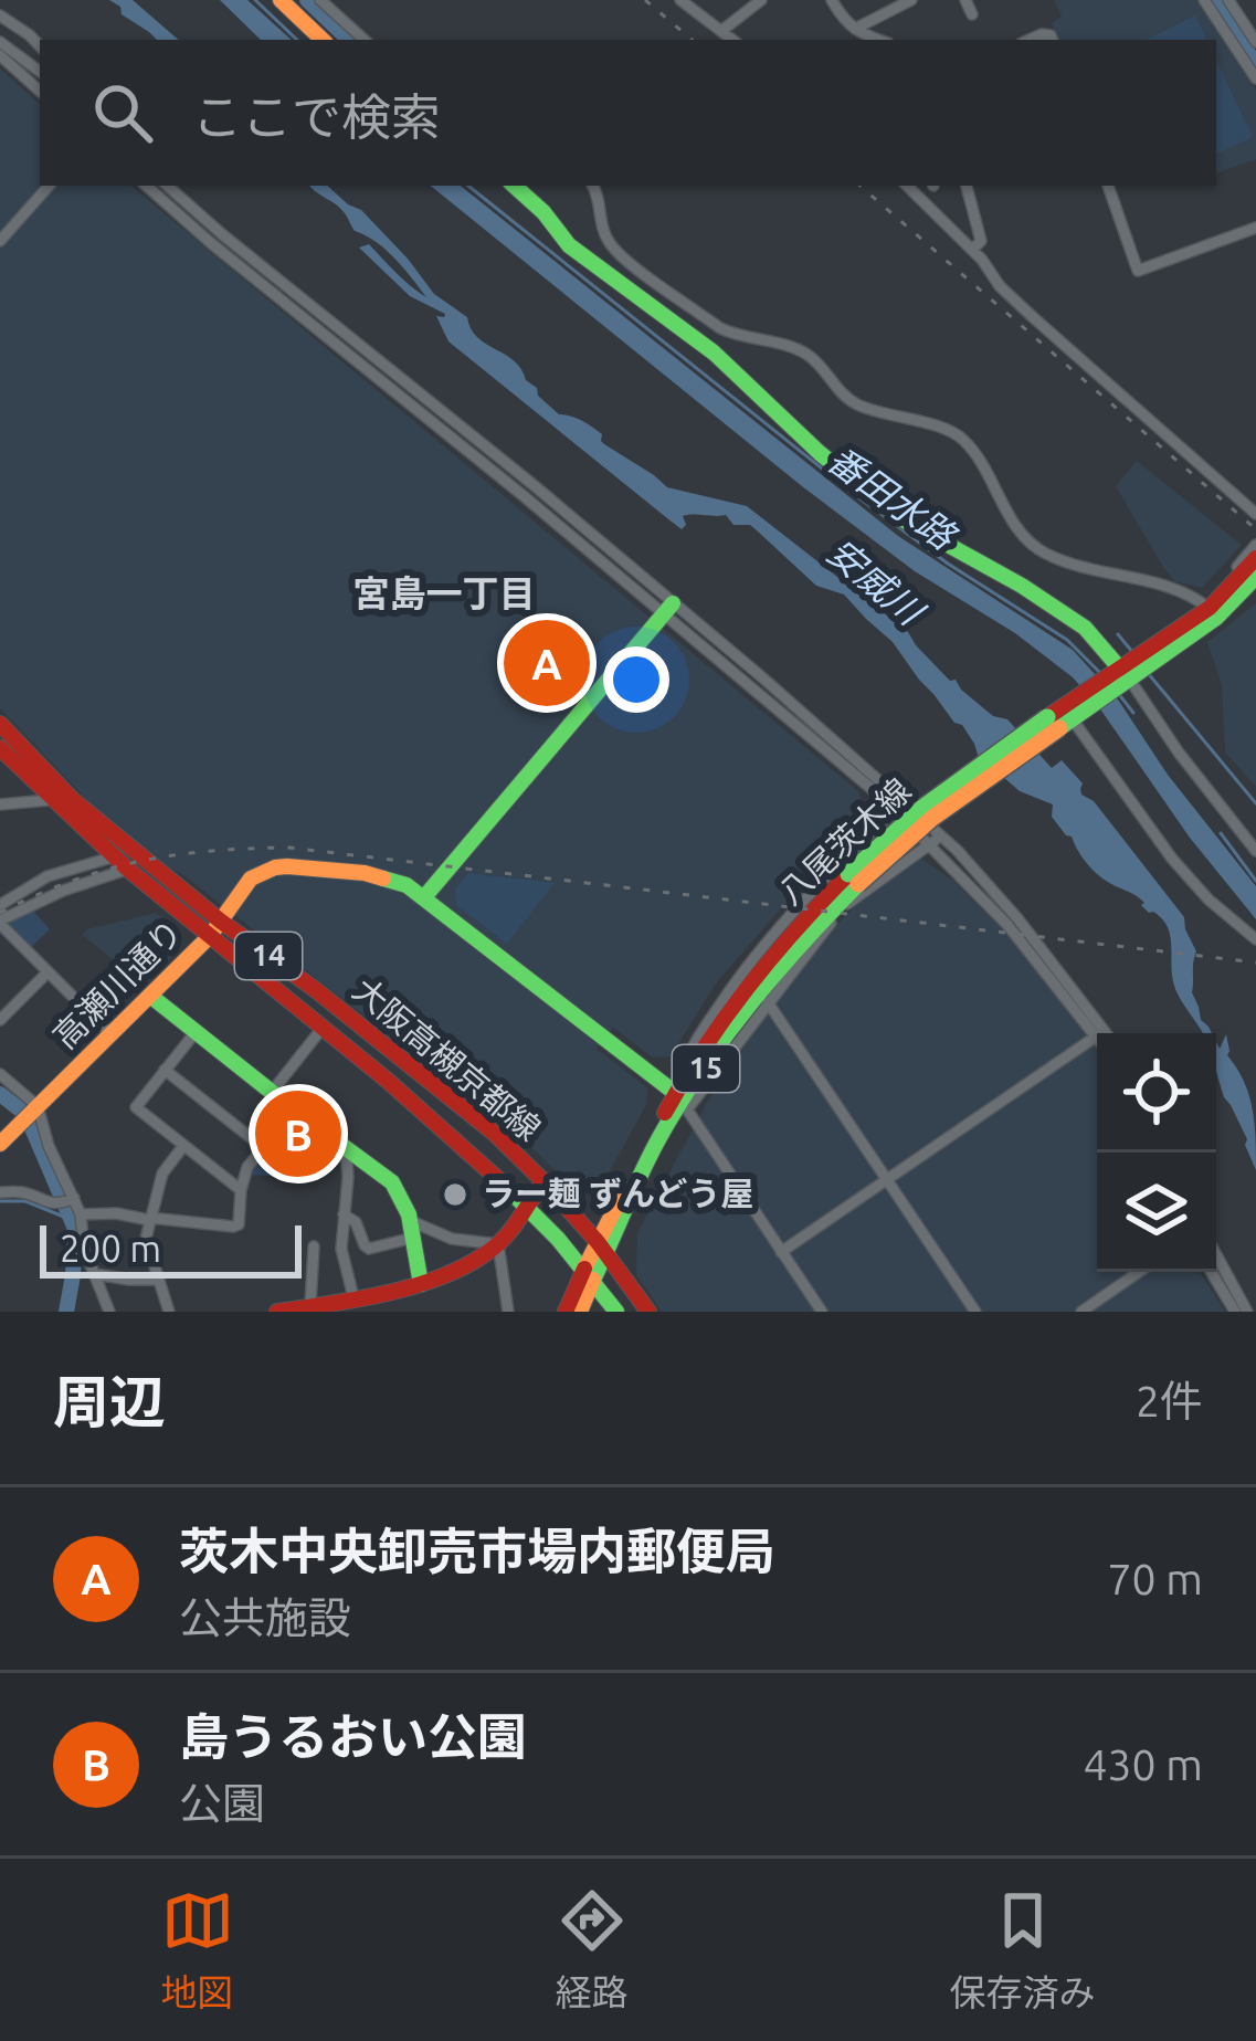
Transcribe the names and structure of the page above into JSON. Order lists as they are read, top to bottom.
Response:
{
  "streets": {
    "main road": [
      "八尾茨木線",
      "14",
      "高瀬川通り",
      "大阪高槻京都線",
      "15"
    ]
  },
  "crossings": [
    ["八尾茨木線", "高瀬川通り"],
    ["八尾茨木線", "大阪高槻京都線"],
    ["高瀬川通り", "大阪高槻京都線"]
  ],
  "districts": ["宮島一丁目"],
  "water": ["番田水路", "安威川"],
  "places": ["ラー麺 ずんどう屋"],
  "scale_bar": "200 m",
  "page": {
    "search": "ここで検索",
    "pins": ["A", "B"],
    "scale": "200 m",
    "heading": ["周辺", "2件"],
    "list": [
      {
        "mark": "A",
        "name": "茨木中央卸売市場内郵便局",
        "note": "公共施設",
        "value": "70 m"
      },
      {
        "mark": "B",
        "name": "島うるおい公園",
        "note": "公園",
        "value": "430 m"
      }
    ],
    "nav": ["地図", "経路", "保存済み"]
  }
}
